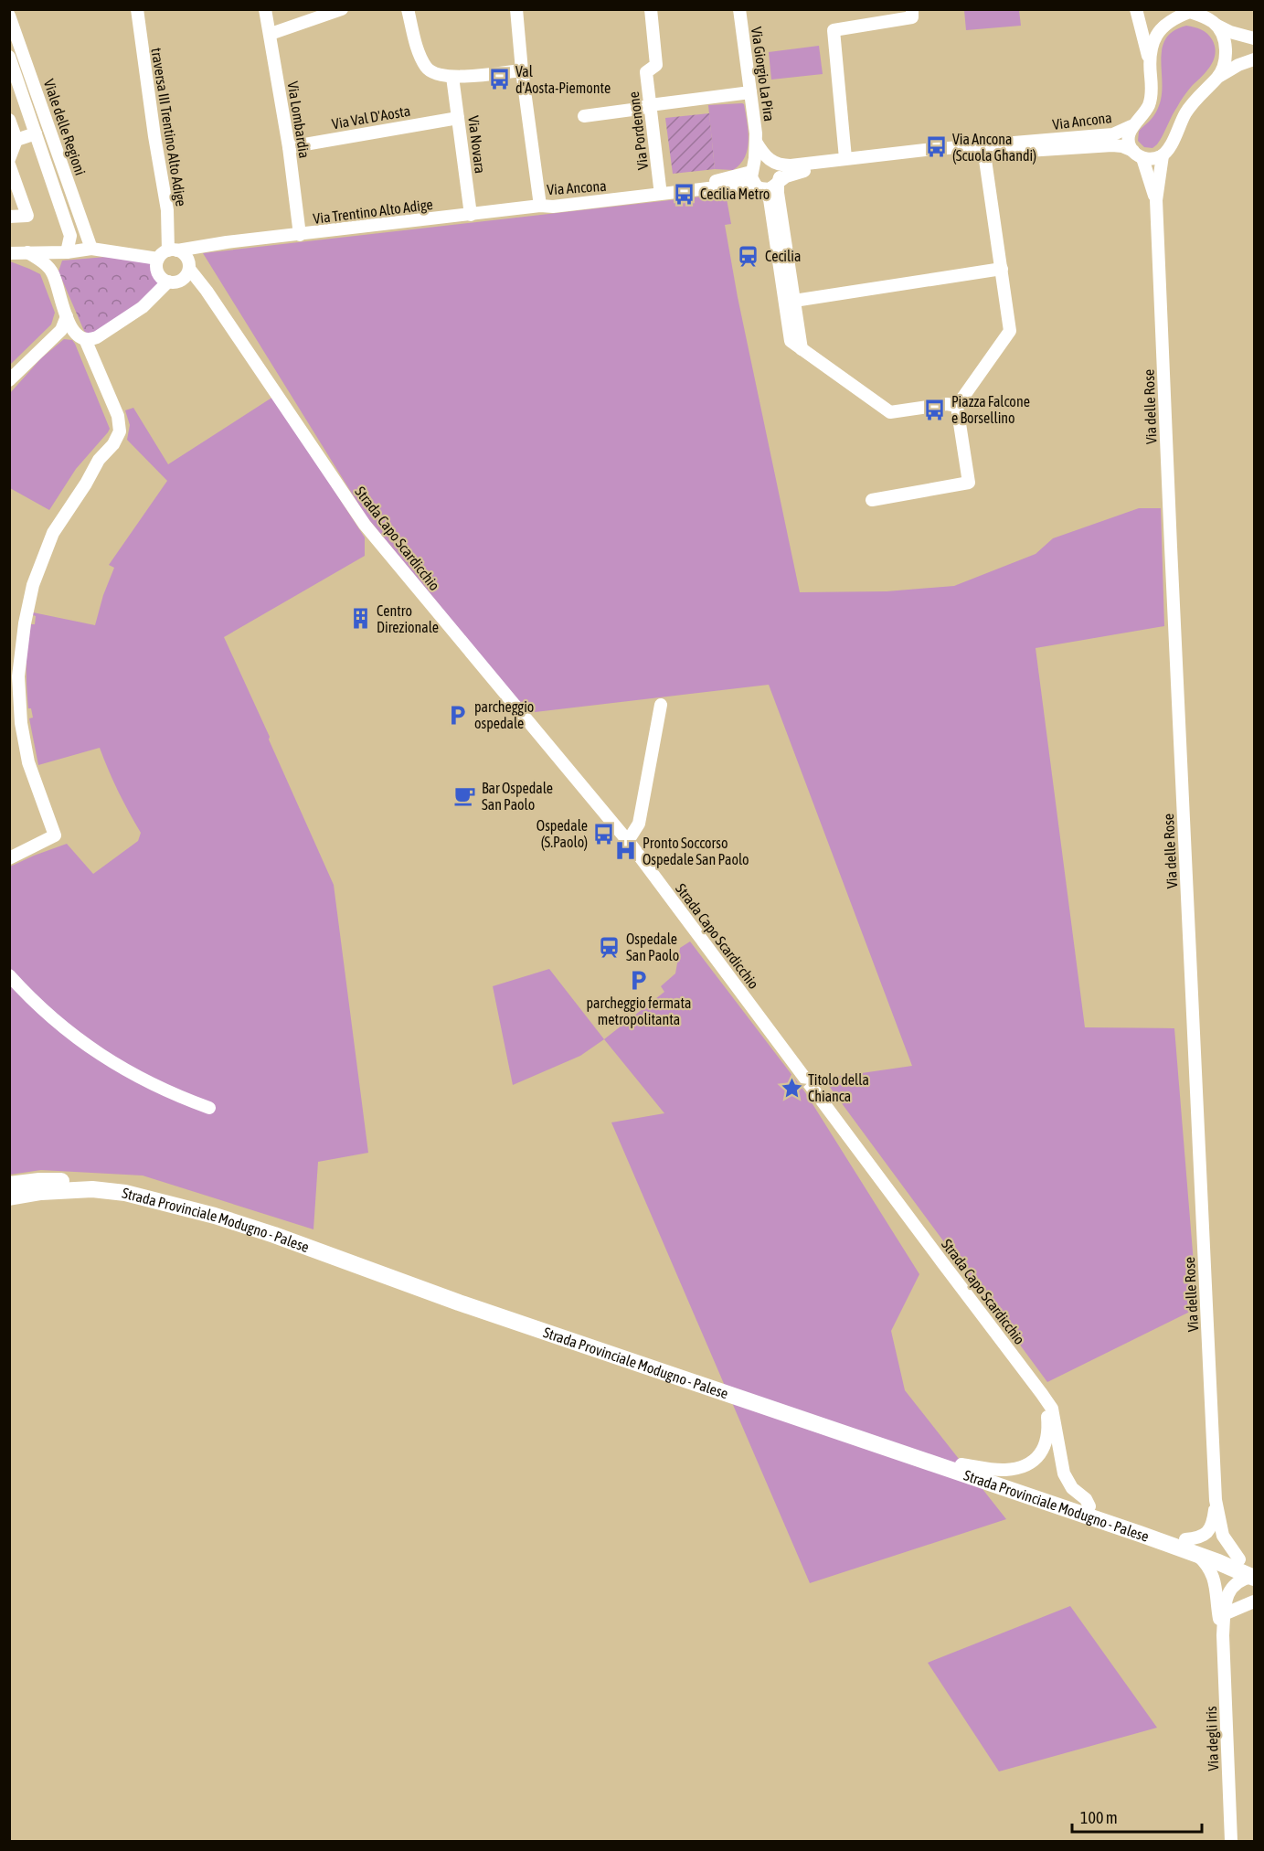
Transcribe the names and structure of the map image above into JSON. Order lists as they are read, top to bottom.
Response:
{
  "streets": {
    "main road": ["Strada Provinciale Modugno - Palese"],
    "street": [
      "Via Giorgio La Pira",
      "Via Val D'Aosta",
      "Via Lombardia",
      "Via Ancona",
      "Viale delle Regioni",
      "traversa III Trentino Alto Adige",
      "Via Pordenone",
      "Via Novara",
      "Via Trentino Alto Adige",
      "Via delle Rose",
      "Strada Capo Scardicchio",
      "Via degli Iris"
    ]
  },
  "crossings": [
    ["Via Giorgio La Pira", "Via Ancona"],
    ["Via Val D'Aosta", "Via Lombardia"],
    ["Via Val D'Aosta", "Via Novara"],
    ["Via Lombardia", "Via Trentino Alto Adige"],
    ["Via Ancona", "Via Pordenone"],
    ["Via Ancona", "Via Trentino Alto Adige"],
    ["Via Ancona", "Via delle Rose"],
    ["traversa III Trentino Alto Adige", "Via Trentino Alto Adige"],
    ["traversa III Trentino Alto Adige", "Strada Capo Scardicchio"],
    ["Via Novara", "Via Trentino Alto Adige"],
    ["Via Trentino Alto Adige", "Strada Capo Scardicchio"]
  ],
  "places": {
    "bus stop": [
      "Val d'Aosta-Piemonte",
      "Via Ancona (Scuola Ghandi)",
      "Cecilia Metro",
      "Piazza Falcone e Borsellino",
      "Ospedale (S.Paolo)"
    ],
    "station": ["Cecilia", "Ospedale San Paolo"],
    "building": ["Centro Direzionale"],
    "parking": ["parcheggio ospedale", "parcheggio fermata metropolitanta"],
    "cafe": ["Bar Ospedale San Paolo"],
    "hospital": ["Pronto Soccorso Ospedale San Paolo"],
    "place": ["Titolo della Chianca"]
  },
  "scale_bar": "100 m"
}
